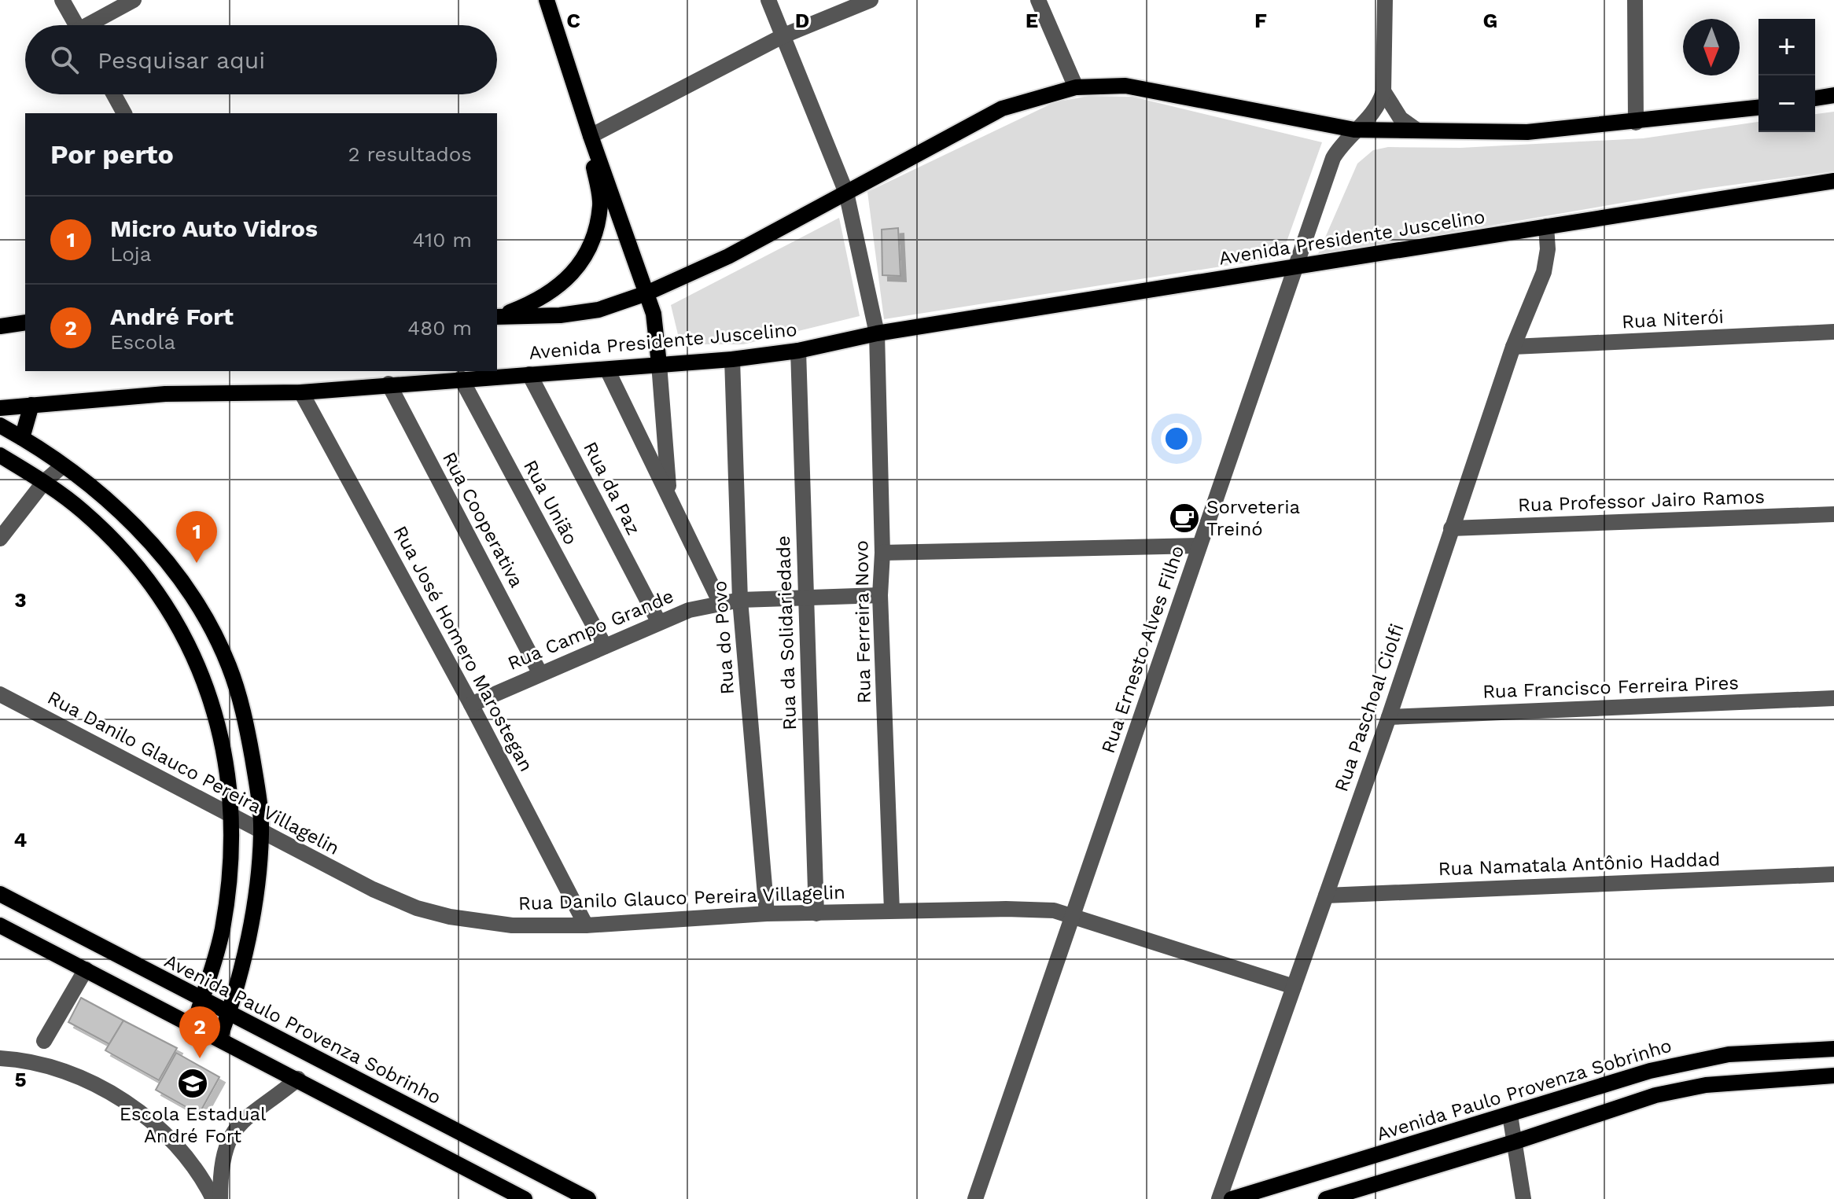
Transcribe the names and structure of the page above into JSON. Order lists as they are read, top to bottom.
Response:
{
  "streets": {
    "main road": ["Avenida Presidente Juscelino", "Avenida Paulo Provenza Sobrinho"],
    "street": [
      "Rua Niterói",
      "Rua da Paz",
      "Rua Professor Jairo Ramos",
      "Rua União",
      "Rua Cooperativa",
      "Rua Ferreira Novo",
      "Rua Campo Grande",
      "Rua da Solidariedade",
      "Rua do Povo",
      "Rua José Homero Marostegan",
      "Rua Ernesto Alves Filho",
      "Rua Francisco Ferreira Pires",
      "Rua Paschoal Ciolfi",
      "Rua Danilo Glauco Pereira Villagelin",
      "Rua Namatala Antônio Haddad"
    ]
  },
  "crossings": [
    ["Avenida Presidente Juscelino", "Rua da Paz"],
    ["Avenida Presidente Juscelino", "Rua União"],
    ["Avenida Presidente Juscelino", "Rua Cooperativa"],
    ["Avenida Presidente Juscelino", "Rua Ferreira Novo"],
    ["Avenida Presidente Juscelino", "Rua da Solidariedade"],
    ["Avenida Presidente Juscelino", "Rua do Povo"],
    ["Avenida Presidente Juscelino", "Rua José Homero Marostegan"],
    ["Avenida Presidente Juscelino", "Rua Ernesto Alves Filho"],
    ["Avenida Presidente Juscelino", "Rua Paschoal Ciolfi"],
    ["Rua Niterói", "Rua Paschoal Ciolfi"],
    ["Rua da Paz", "Rua Campo Grande"],
    ["Rua Professor Jairo Ramos", "Rua Paschoal Ciolfi"],
    ["Rua União", "Rua Campo Grande"],
    ["Rua Cooperativa", "Rua Campo Grande"],
    ["Rua Ferreira Novo", "Rua Campo Grande"],
    ["Rua Ferreira Novo", "Rua Danilo Glauco Pereira Villagelin"],
    ["Rua Campo Grande", "Rua da Solidariedade"],
    ["Rua Campo Grande", "Rua do Povo"],
    ["Rua Campo Grande", "Rua José Homero Marostegan"],
    ["Rua da Solidariedade", "Rua Danilo Glauco Pereira Villagelin"],
    ["Rua do Povo", "Rua Danilo Glauco Pereira Villagelin"],
    ["Rua José Homero Marostegan", "Rua Danilo Glauco Pereira Villagelin"],
    ["Rua Ernesto Alves Filho", "Rua Danilo Glauco Pereira Villagelin"],
    ["Rua Francisco Ferreira Pires", "Rua Paschoal Ciolfi"],
    ["Rua Paschoal Ciolfi", "Rua Danilo Glauco Pereira Villagelin"],
    ["Rua Paschoal Ciolfi", "Rua Namatala Antônio Haddad"]
  ],
  "places": {
    "cafe": ["Sorveteria Treinó"],
    "school or university": ["Escola Estadual André Fort"]
  },
  "north": "bottom",
  "page": {
    "map_buttons": ["+", "−"],
    "search": "Pesquisar aqui",
    "heading": ["Por perto", "2 resultados"],
    "list": [
      {
        "mark": "1",
        "name": "Micro Auto Vidros",
        "note": "Loja",
        "value": "410 m"
      },
      {
        "mark": "2",
        "name": "André Fort",
        "note": "Escola",
        "value": "480 m"
      }
    ],
    "pins": ["1", "2"]
  },
  "grid": {
    "columns": [
      "C",
      "D",
      "E",
      "F",
      "G"
    ],
    "rows": ["3", "4", "5"]
  }
}
